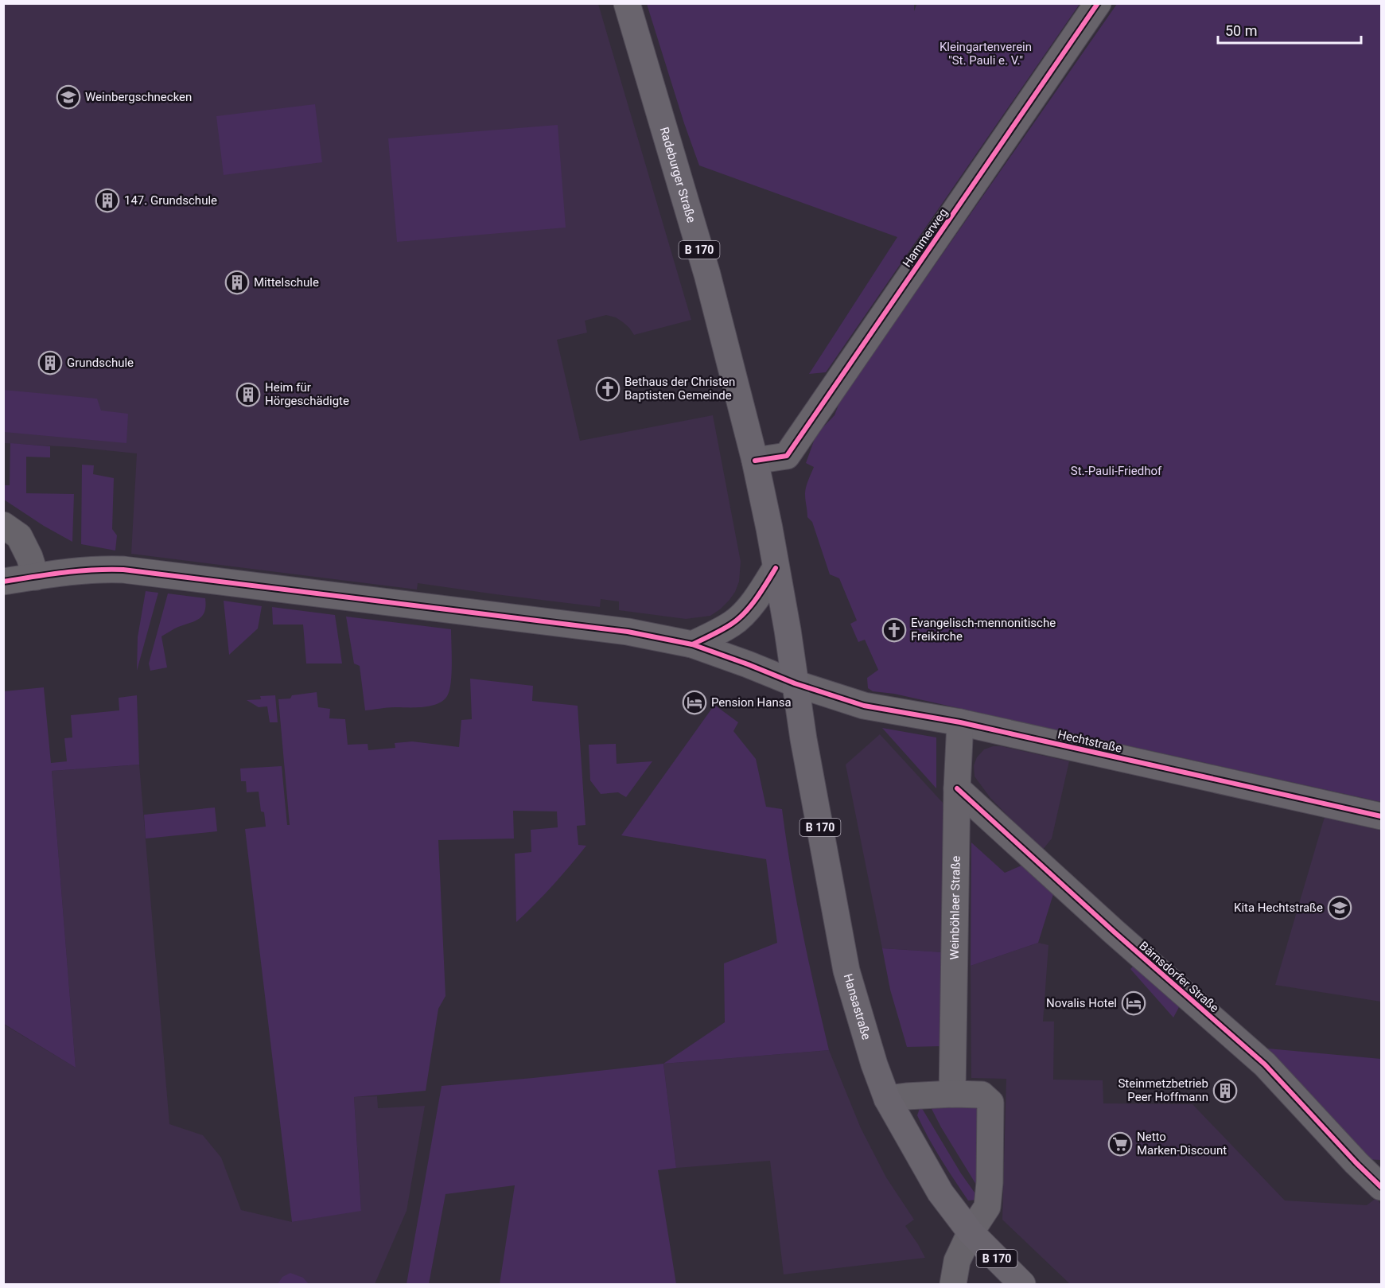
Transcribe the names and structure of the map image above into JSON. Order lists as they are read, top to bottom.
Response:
{
  "streets": {
    "main road": ["Radeburger Straße", "B 170", "Hansastraße"],
    "street": [
      "Hammerweg",
      "Hechtstraße",
      "Weinböhlaer Straße",
      "Bärnsdorfer Straße"
    ]
  },
  "crossings": [
    ["Radeburger Straße", "Hammerweg"],
    ["Radeburger Straße", "Hechtstraße"],
    ["Radeburger Straße", "Hansastraße"],
    ["Hechtstraße", "Weinböhlaer Straße"],
    ["Hechtstraße", "Hansastraße"],
    ["Weinböhlaer Straße", "Bärnsdorfer Straße"]
  ],
  "parks": ["Kleingartenverein \"St. Pauli e. V.\"", "St.-Pauli-Friedhof"],
  "places": {
    "school or university": ["Weinbergschnecken", "Kita Hechtstraße"],
    "building": [
      "147. Grundschule",
      "Mittelschule",
      "Grundschule",
      "Heim für Hörgeschädigte",
      "Steinmetzbetrieb Peer Hoffmann"
    ],
    "church": ["Bethaus der Christen Baptisten Gemeinde", "Evangelisch-mennonitische Freikirche"],
    "hotel": ["Pension Hansa", "Novalis Hotel"],
    "supermarket": ["Netto Marken-Discount"]
  },
  "scale_bar": "50 m"
}
